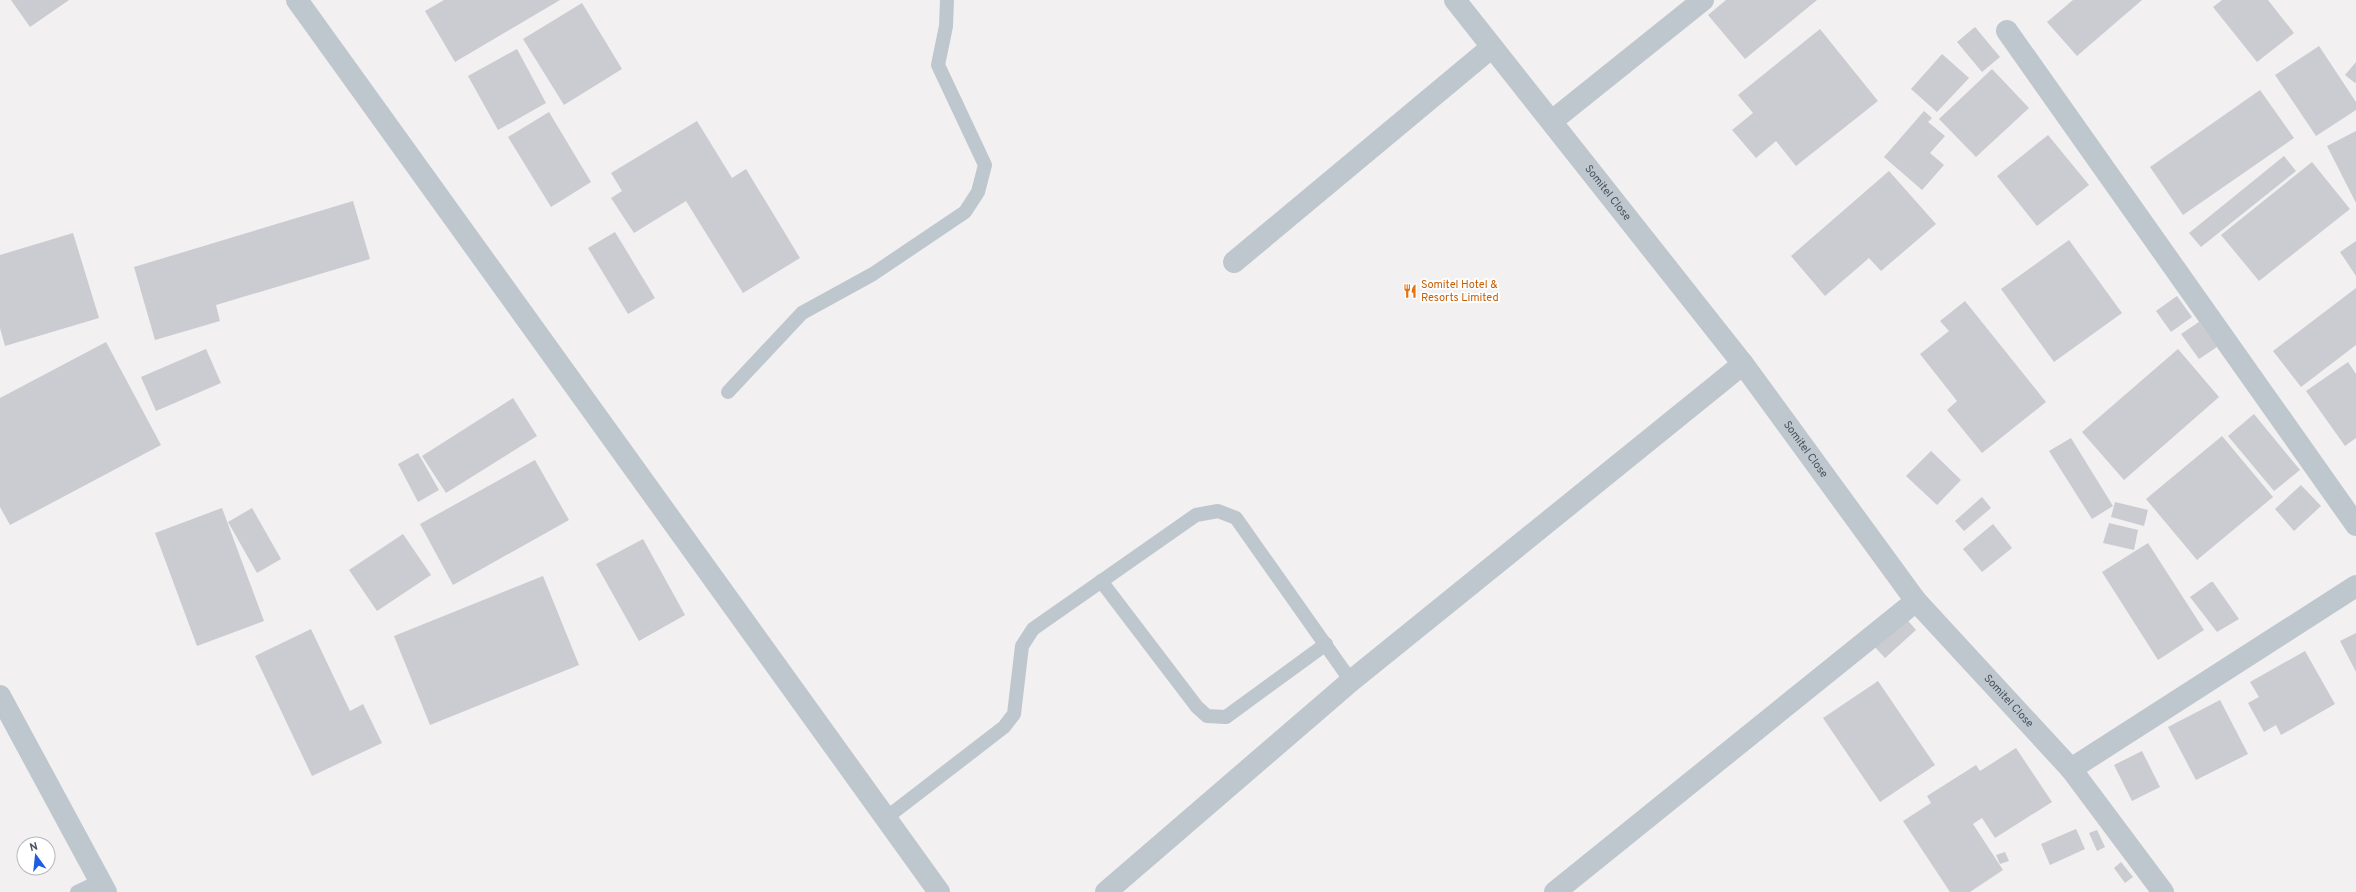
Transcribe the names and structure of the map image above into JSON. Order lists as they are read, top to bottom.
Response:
{
  "streets": {
    "street": ["Somitel Close"]
  },
  "places": {
    "restaurant": ["Somitel Hotel & Resorts Limited"]
  },
  "north": "top"
}
